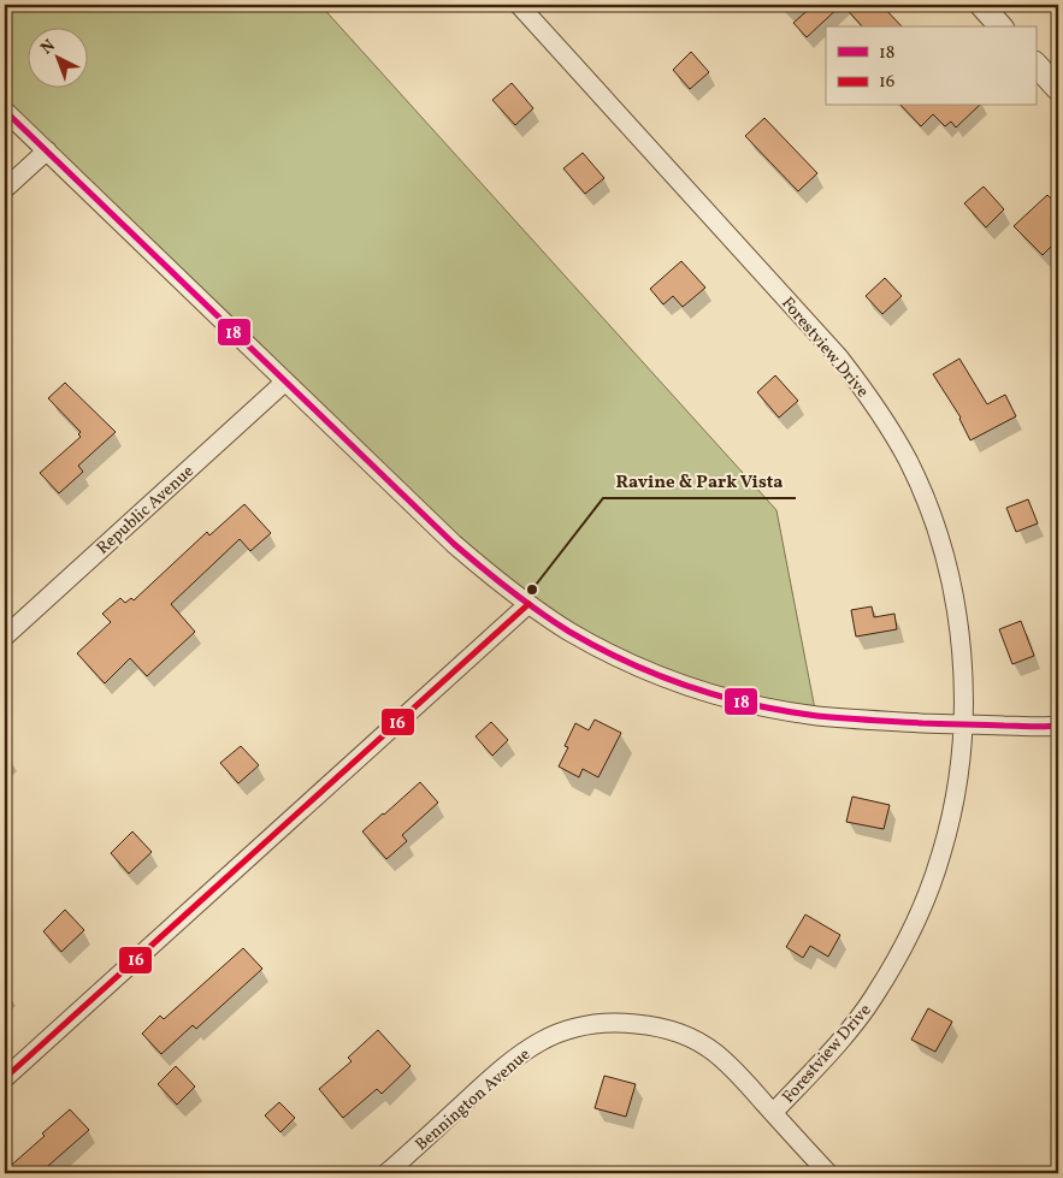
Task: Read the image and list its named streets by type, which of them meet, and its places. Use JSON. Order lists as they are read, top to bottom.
{
  "streets": {
    "street": ["Forestview Drive", "Republic Avenue", "Bennington Avenue"]
  },
  "crossings": [
    ["Forestview Drive", "Bennington Avenue"]
  ],
  "places": ["Ravine & Park Vista"],
  "lines": ["transit line 18", "transit line 16"],
  "legend": ["18", "16"],
  "north": "top left"
}
